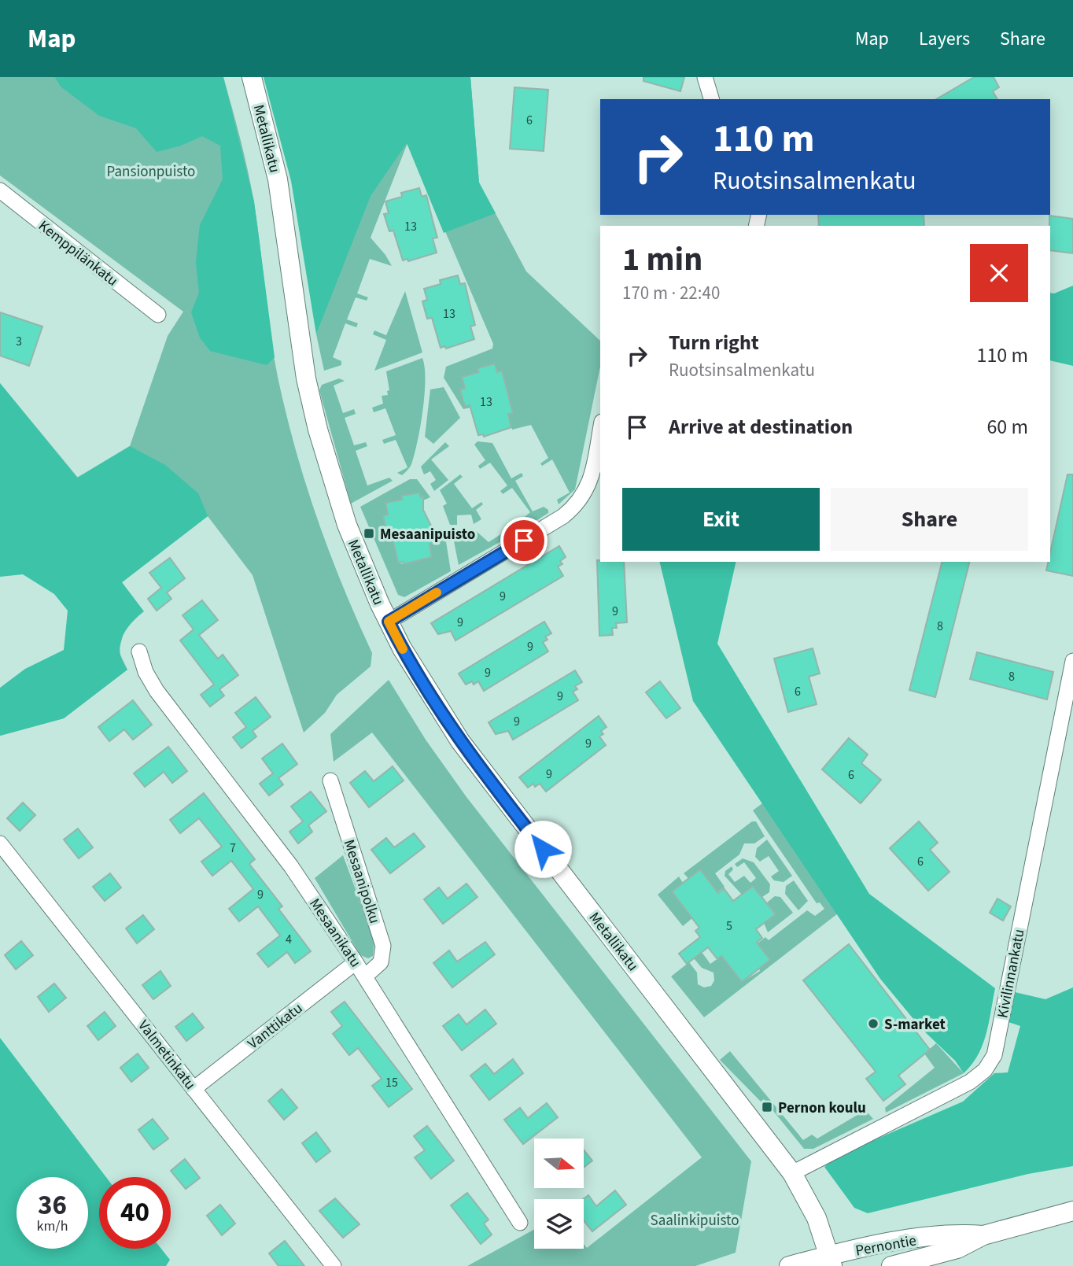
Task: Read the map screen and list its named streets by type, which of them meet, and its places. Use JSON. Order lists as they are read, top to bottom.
{
  "streets": {
    "street": [
      "Metallikatu",
      "Kemppilänkatu",
      "Mesaanipolku",
      "Mesaanikatu",
      "Kivilinnankatu",
      "Vanttikatu",
      "Valmetinkatu",
      "Pernontie"
    ]
  },
  "crossings": [
    ["Metallikatu", "Kivilinnankatu"],
    ["Metallikatu", "Pernontie"],
    ["Mesaanipolku", "Mesaanikatu"],
    ["Mesaanikatu", "Vanttikatu"],
    ["Vanttikatu", "Valmetinkatu"]
  ],
  "parks": ["Pansionpuisto", "Saalinkipuisto"],
  "places": {
    "transit": ["Mesaanipuisto", "Pernon koulu"],
    "other": ["S-market"]
  },
  "house_numbers": [
    "6",
    "13",
    "13",
    "3",
    "13",
    "9",
    "9",
    "9",
    "8",
    "9",
    "9",
    "8",
    "6",
    "9",
    "9",
    "9",
    "9",
    "6",
    "7",
    "6",
    "9",
    "5",
    "4",
    "15"
  ],
  "north": "right",
  "page": {
    "header": "Map",
    "nav": ["Map", "Layers", "Share"],
    "turn": ["110 m", "Ruotsinsalmenkatu"],
    "heading": ["1 min", "170 m · 22:40"],
    "list": [
      {
        "name": "Turn right",
        "note": "Ruotsinsalmenkatu",
        "value": "110 m"
      },
      {
        "name": "Arrive at destination",
        "value": "60 m"
      }
    ],
    "buttons": ["Exit", "Share"],
    "speed": "36 km/h",
    "limit": "40"
  }
}
